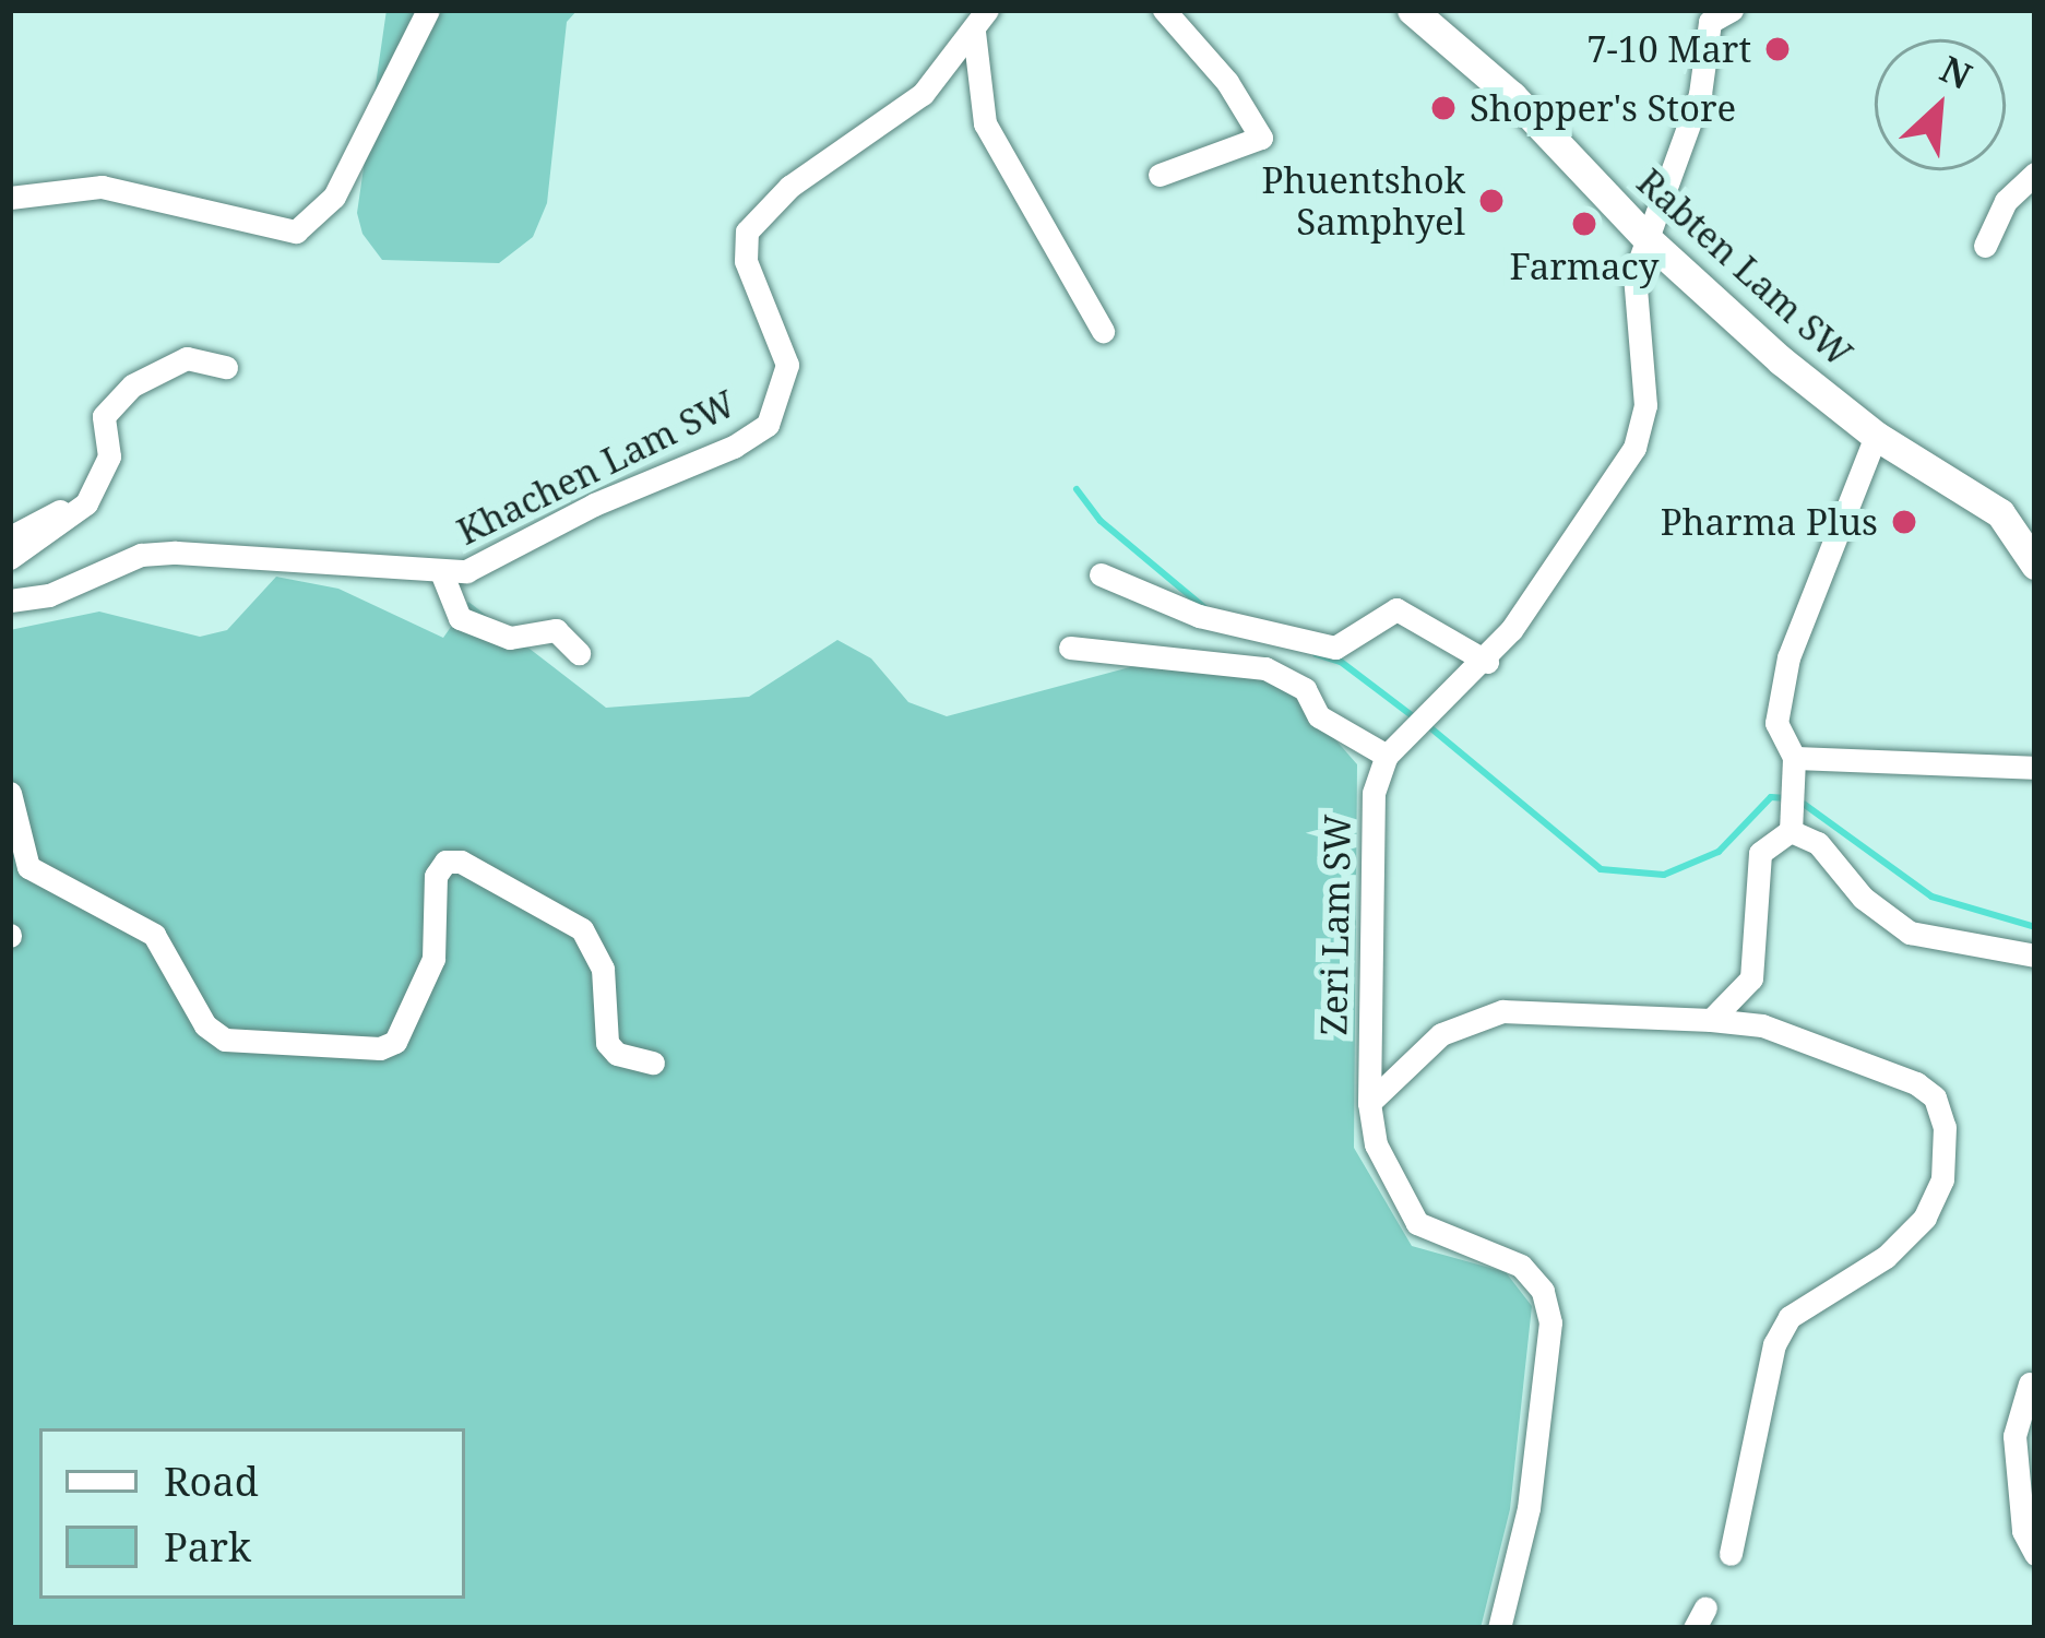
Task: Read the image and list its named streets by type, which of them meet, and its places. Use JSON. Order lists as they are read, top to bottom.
{
  "streets": {
    "main road": ["Rabten Lam SW"],
    "street": ["Khachen Lam SW", "Zeri Lam SW"]
  },
  "places": [
    "7-10 Mart",
    "Shopper's Store",
    "Phuentshok Samphyel",
    "Farmacy",
    "Pharma Plus"
  ],
  "legend": ["Road", "Park"],
  "north": "top right"
}
